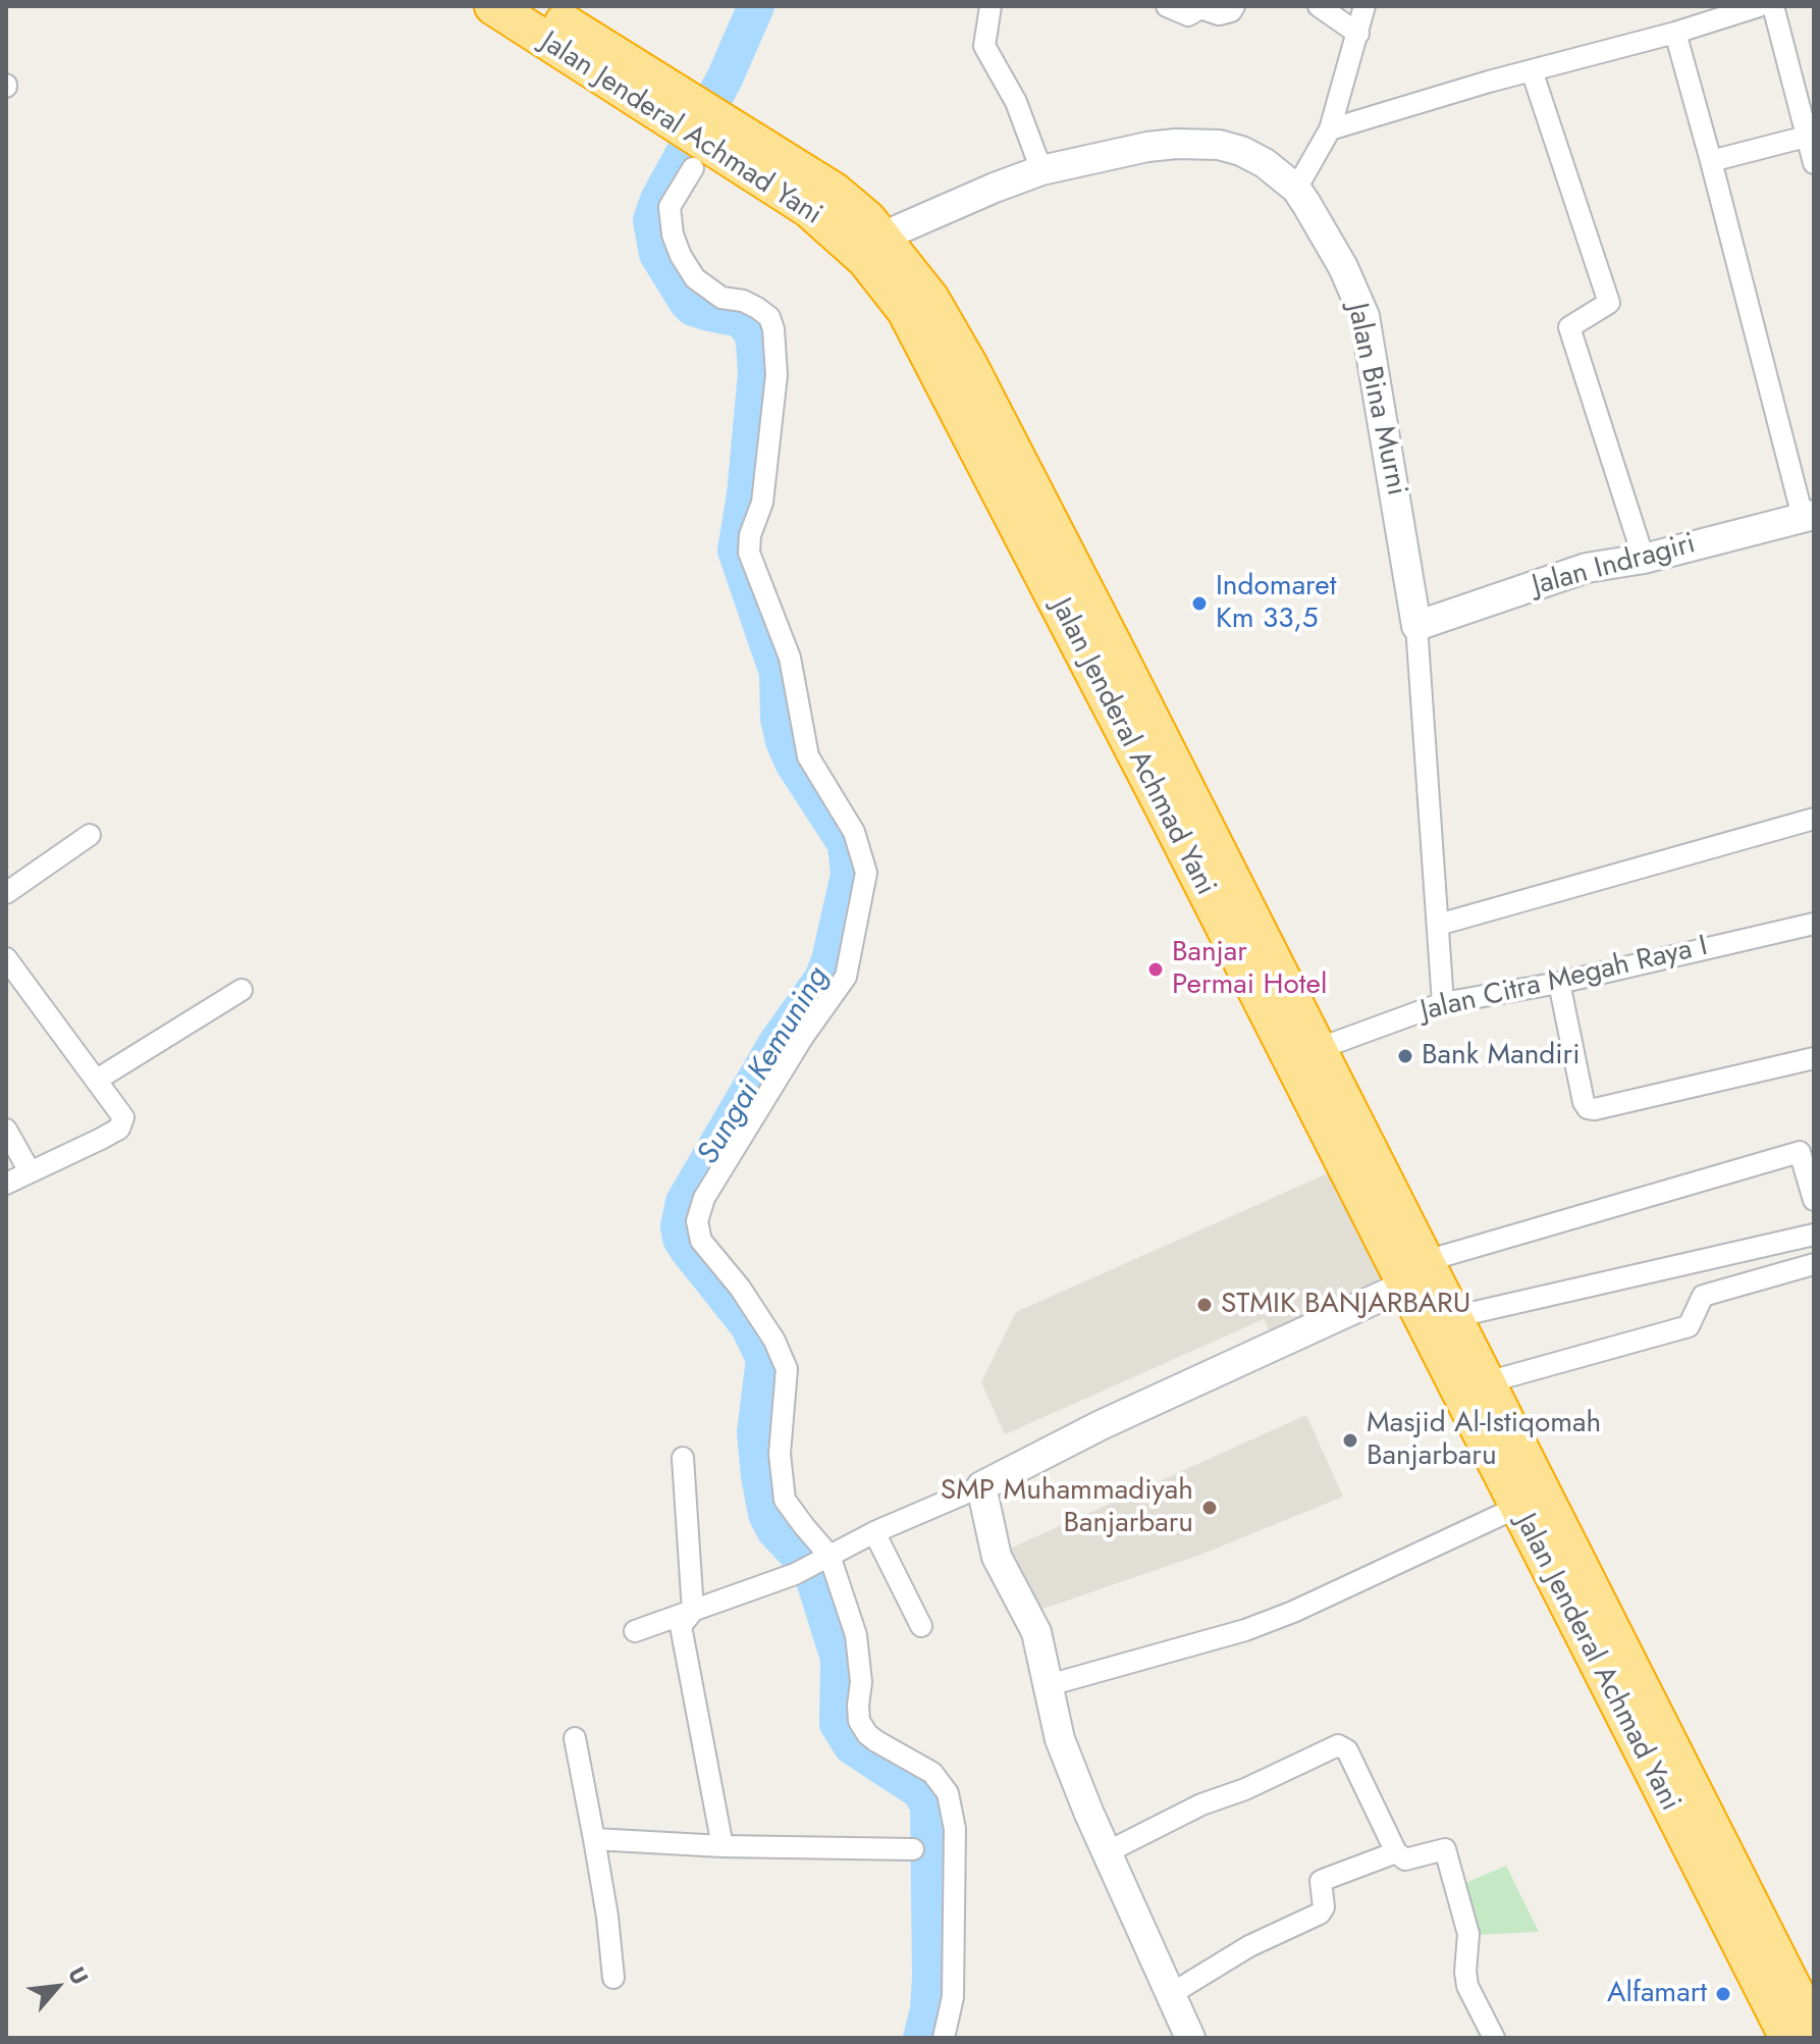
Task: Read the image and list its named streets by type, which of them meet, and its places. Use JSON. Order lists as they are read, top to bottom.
{
  "streets": {
    "highway": ["Jalan Jenderal Achmad Yani"],
    "street": ["Jalan Bina Murni", "Jalan Indragiri", "Jalan Citra Megah Raya I"]
  },
  "crossings": [
    ["Jalan Jenderal Achmad Yani", "Jalan Bina Murni"],
    ["Jalan Jenderal Achmad Yani", "Jalan Citra Megah Raya I"],
    ["Jalan Bina Murni", "Jalan Indragiri"]
  ],
  "water": ["Sungai Kemuning"],
  "places": [
    "Indomaret Km 33,5",
    "Banjar Permai Hotel",
    "Bank Mandiri",
    "STMIK BANJARBARU",
    "Masjid Al-Istiqomah Banjarbaru",
    "SMP Muhammadiyah Banjarbaru",
    "Alfamart"
  ],
  "north": "top right"
}
